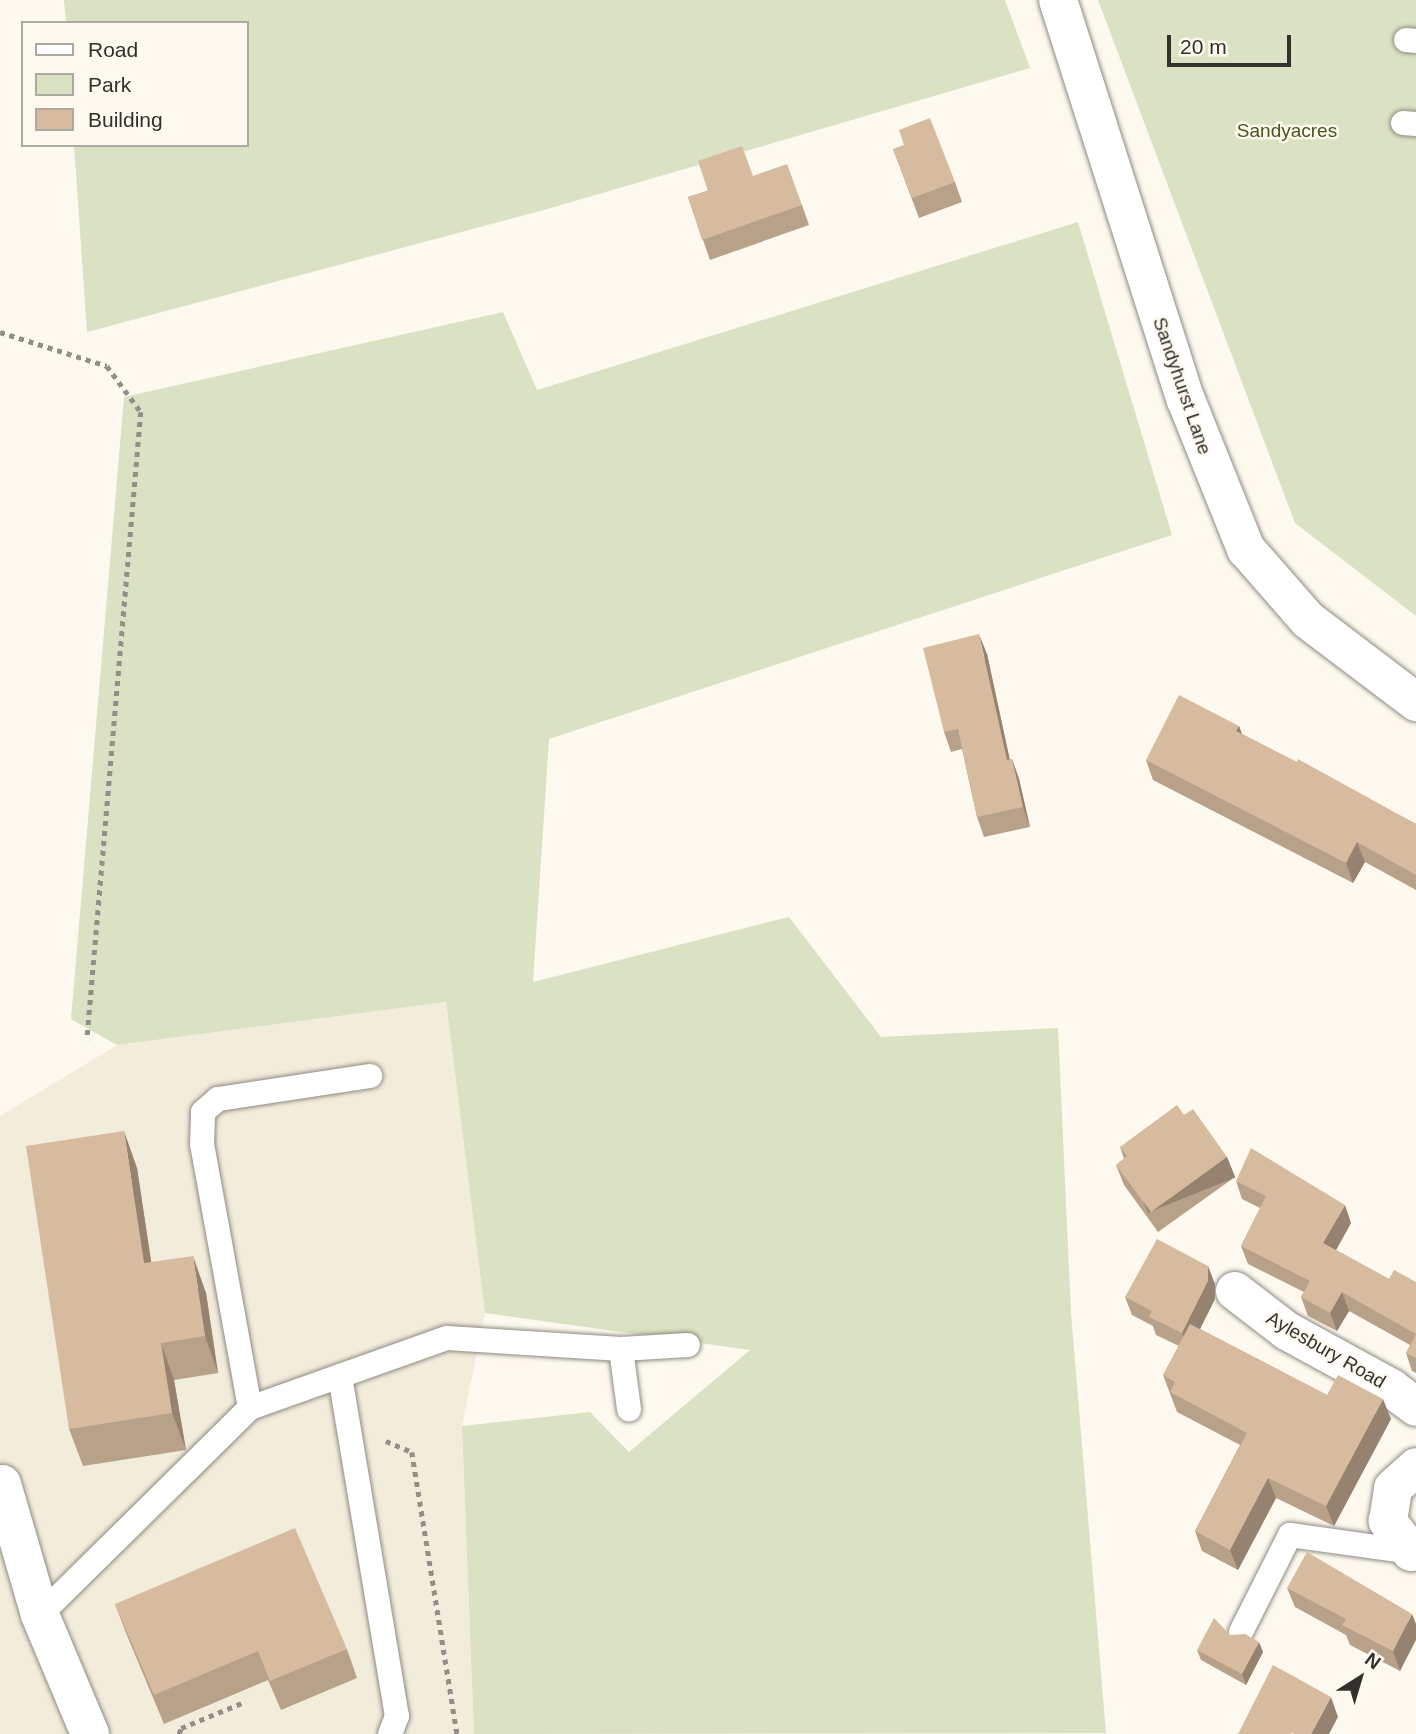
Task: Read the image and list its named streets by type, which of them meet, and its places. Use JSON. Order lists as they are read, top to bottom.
{
  "streets": {
    "street": ["Sandyhurst Lane", "Aylesbury Road"]
  },
  "parks": ["Sandyacres"],
  "legend": ["Road", "Park", "Building"],
  "scale_bar": "20 m",
  "north": "top right"
}
